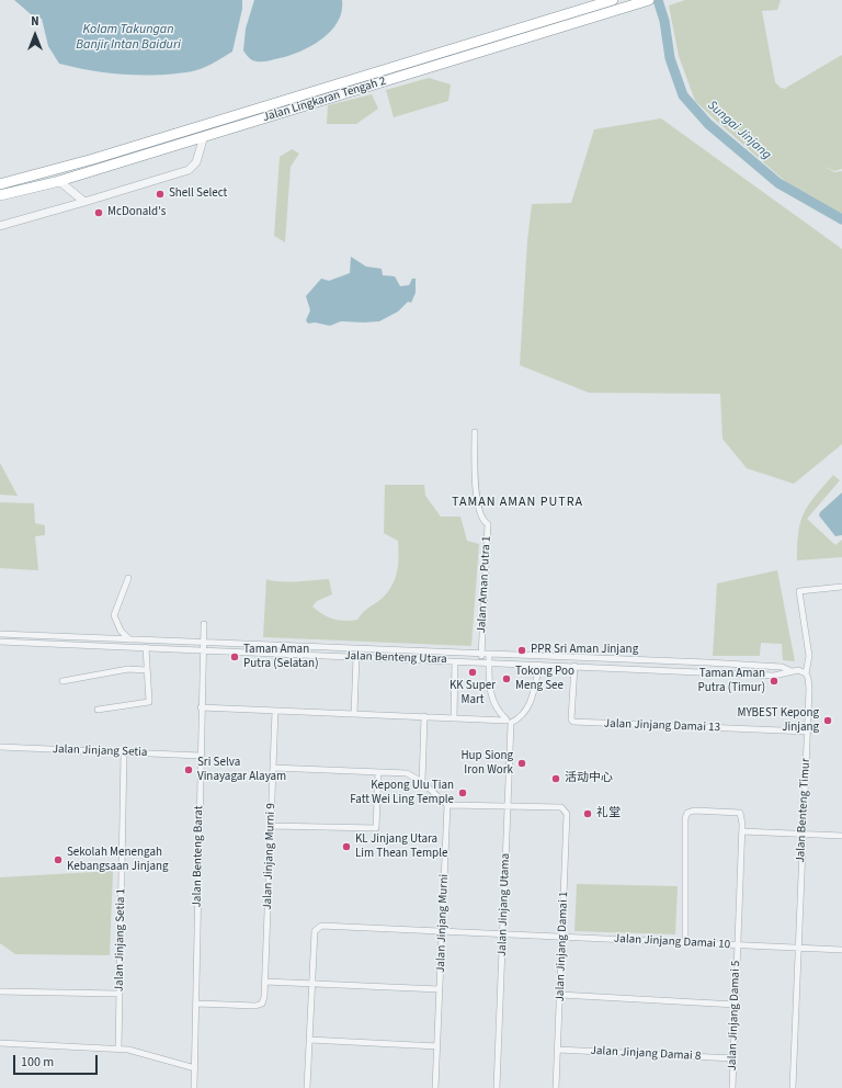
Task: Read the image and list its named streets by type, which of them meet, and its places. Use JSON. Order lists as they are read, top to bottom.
{
  "streets": {
    "highway": ["Jalan Lingkaran Tengah 2"],
    "street": [
      "Jalan Aman Putra 1",
      "Jalan Benteng Utara",
      "Jalan Jinjang Damai 13",
      "Jalan Jinjang Setia",
      "Jalan Benteng Timur",
      "Jalan Benteng Barat",
      "Jalan Jinjang Murni 9",
      "Jalan Jinjang Utama",
      "Jalan Jinjang Murni",
      "Jalan Jinjang Setia 1",
      "Jalan Jinjang Damai 10",
      "Jalan Jinjang Damai 1",
      "Jalan Jinjang Damai 5",
      "Jalan Jinjang Damai 8"
    ]
  },
  "crossings": [
    ["Jalan Aman Putra 1", "Jalan Benteng Utara"],
    ["Jalan Benteng Utara", "Jalan Jinjang Damai 13"],
    ["Jalan Benteng Utara", "Jalan Benteng Timur"],
    ["Jalan Benteng Utara", "Jalan Benteng Barat"],
    ["Jalan Jinjang Damai 13", "Jalan Benteng Timur"],
    ["Jalan Jinjang Setia", "Jalan Benteng Barat"],
    ["Jalan Jinjang Setia", "Jalan Jinjang Setia 1"],
    ["Jalan Benteng Timur", "Jalan Jinjang Damai 10"],
    ["Jalan Benteng Barat", "Jalan Jinjang Murni 9"],
    ["Jalan Jinjang Utama", "Jalan Jinjang Damai 10"],
    ["Jalan Jinjang Utama", "Jalan Jinjang Damai 1"],
    ["Jalan Jinjang Murni", "Jalan Jinjang Damai 10"],
    ["Jalan Jinjang Damai 10", "Jalan Jinjang Damai 1"],
    ["Jalan Jinjang Damai 10", "Jalan Jinjang Damai 5"],
    ["Jalan Jinjang Damai 1", "Jalan Jinjang Damai 8"],
    ["Jalan Jinjang Damai 5", "Jalan Jinjang Damai 8"]
  ],
  "districts": ["TAMAN AMAN PUTRA"],
  "water": ["Kolam Takungan Banjir Intan Baiduri", "Sungai Jinjang"],
  "places": [
    "Shell Select",
    "McDonald's",
    "PPR Sri Aman Jinjang",
    "Taman Aman Putra (Selatan)",
    "KK Super Mart",
    "Tokong Poo Meng See",
    "Taman Aman Putra (Timur)",
    "MYBEST Kepong Jinjang",
    "Hup Siong Iron Work",
    "Sri Selva Vinayagar Alayam",
    "活动中心",
    "Kepong Ulu Tian Fatt Wei Ling Temple",
    "礼堂",
    "KL Jinjang Utara Lim Thean Temple",
    "Sekolah Menengah Kebangsaan Jinjang"
  ],
  "scale_bar": "100 m",
  "north": "top"
}
